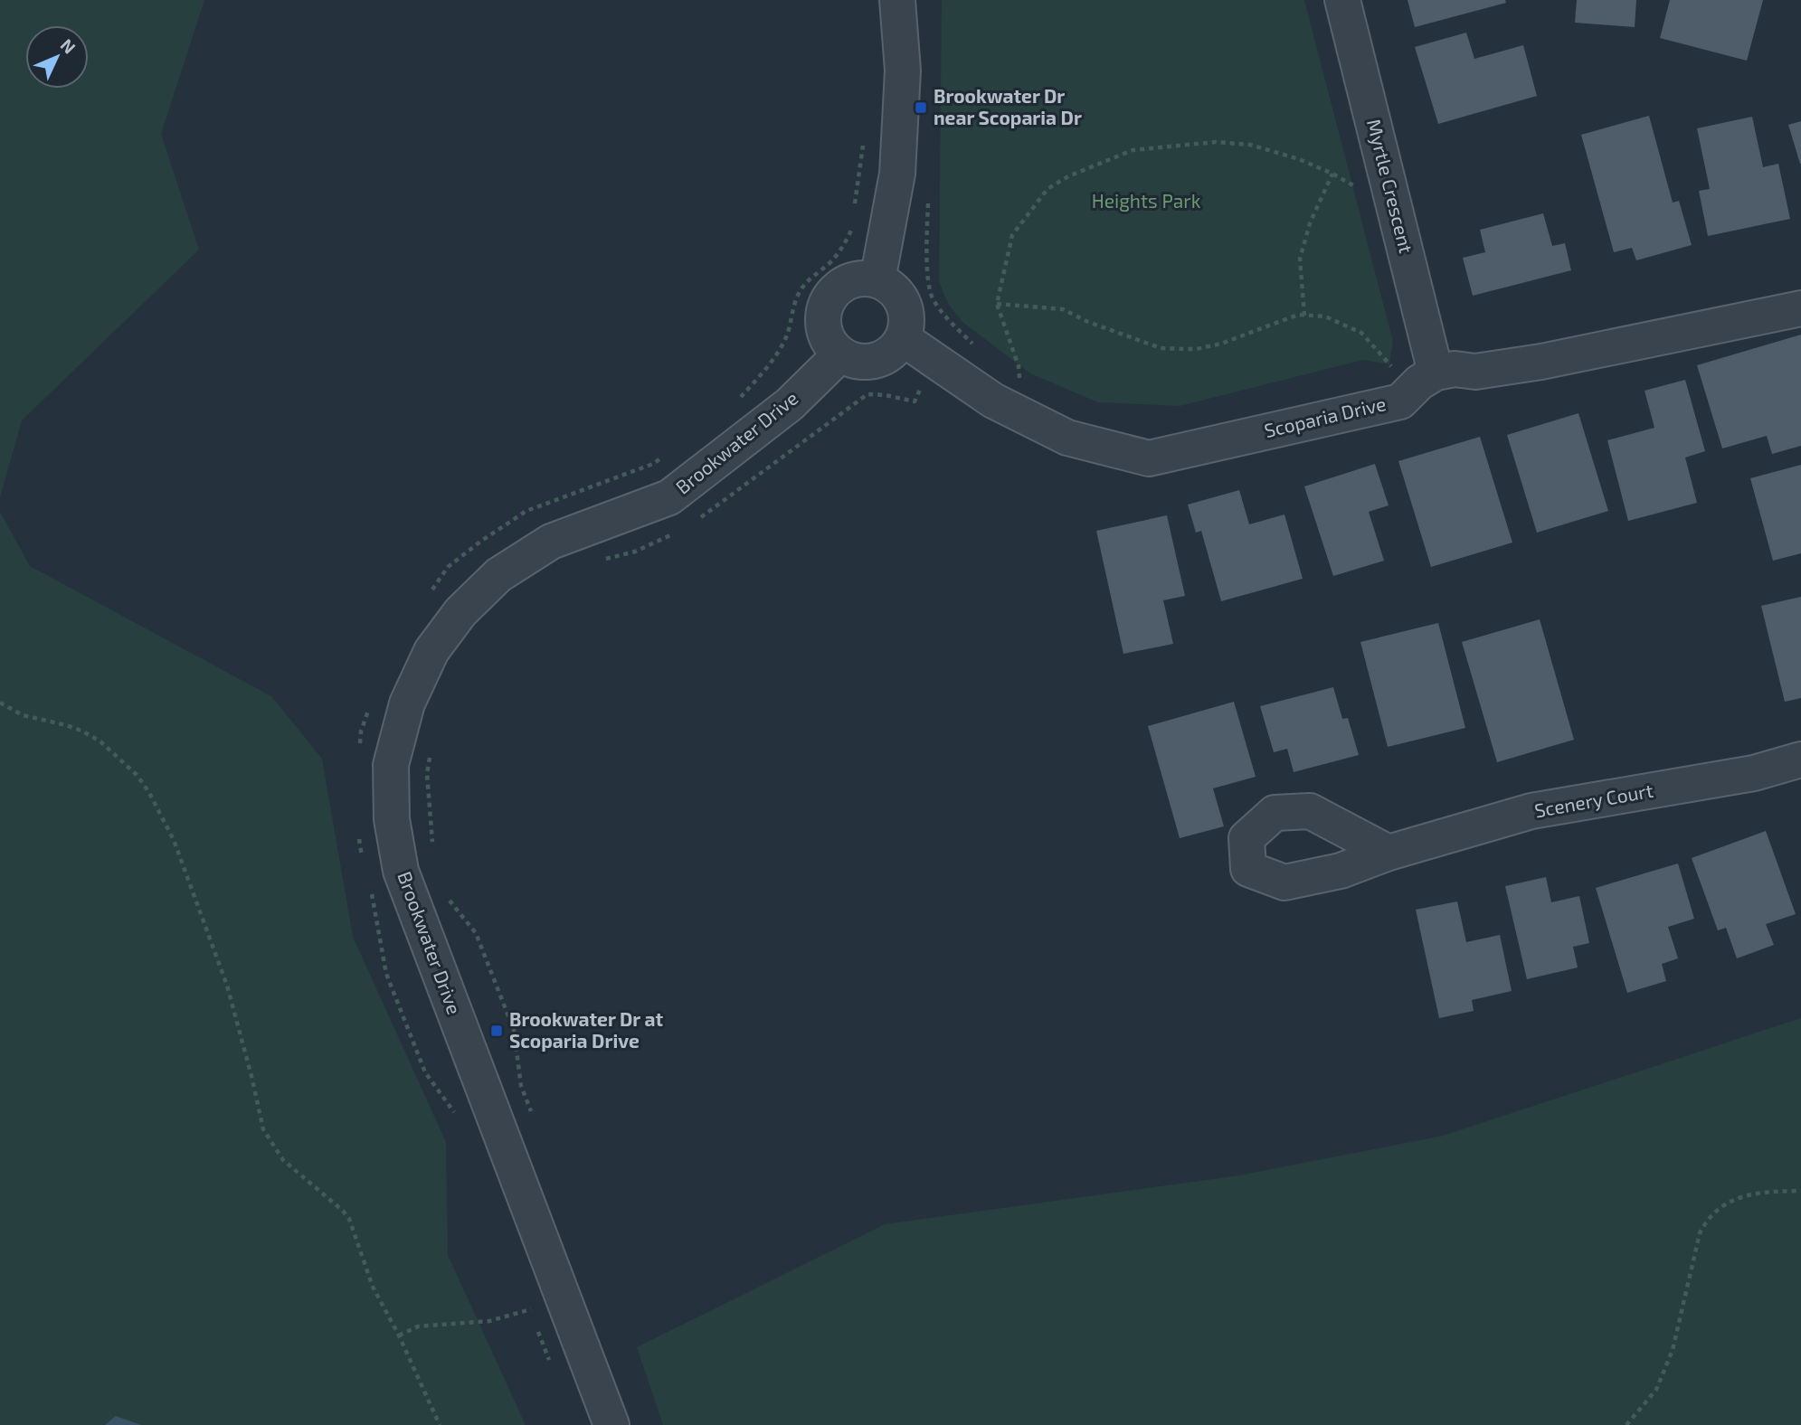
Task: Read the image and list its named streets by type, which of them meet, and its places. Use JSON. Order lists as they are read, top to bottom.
{
  "streets": {
    "street": [
      "Myrtle Crescent",
      "Scoparia Drive",
      "Brookwater Drive",
      "Scenery Court"
    ]
  },
  "crossings": [
    ["Myrtle Crescent", "Scoparia Drive"],
    ["Scoparia Drive", "Brookwater Drive"]
  ],
  "parks": ["Heights Park"],
  "places": {
    "transit": ["Brookwater Dr near Scoparia Dr", "Brookwater Dr at Scoparia Drive"]
  },
  "north": "top right"
}
